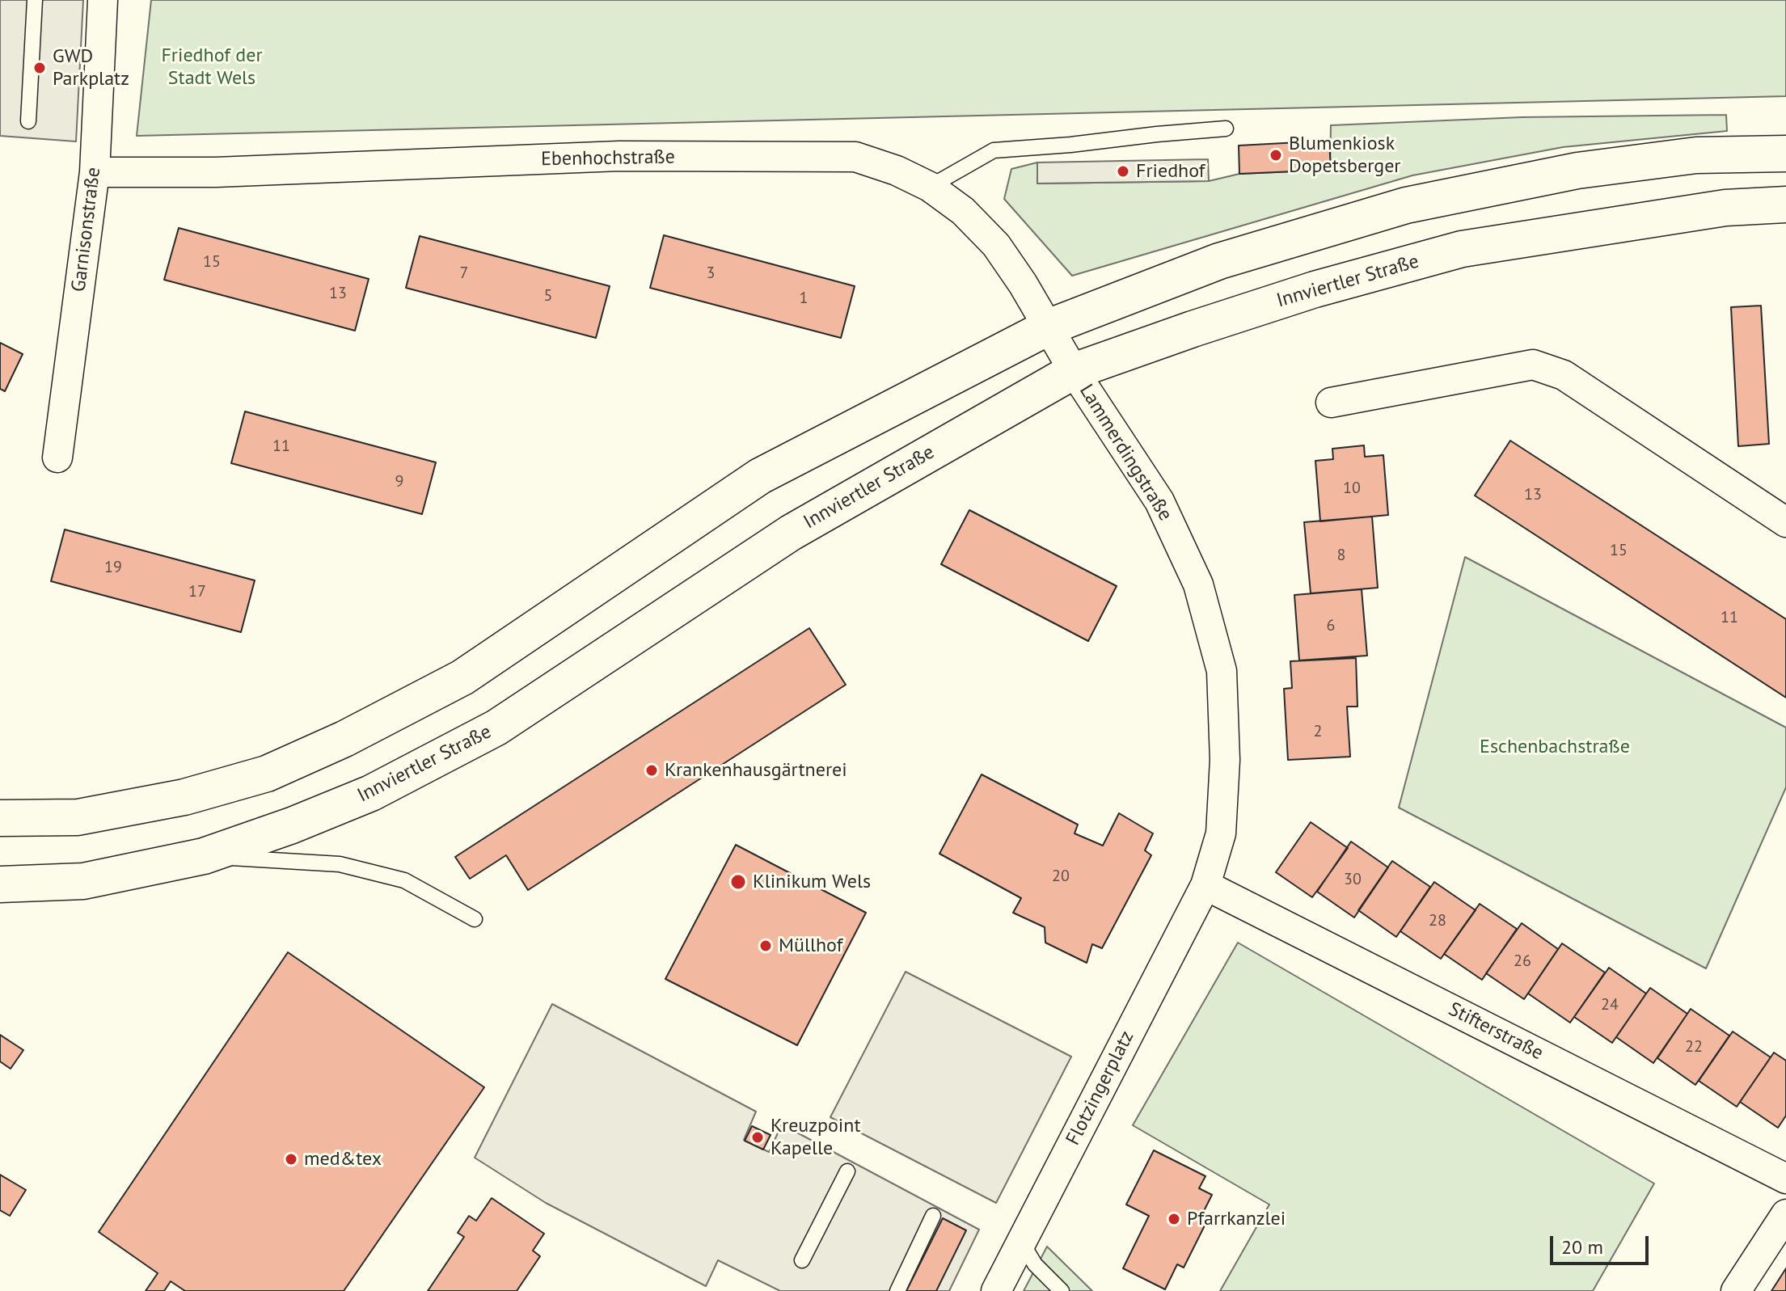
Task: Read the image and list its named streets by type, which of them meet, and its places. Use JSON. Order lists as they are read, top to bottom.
{
  "streets": {
    "main road": ["Innviertler Straße"],
    "street": [
      "Ebenhochstraße",
      "Garnisonstraße",
      "Lammerdingstraße",
      "Stifterstraße",
      "Flotzingerplatz"
    ]
  },
  "crossings": [
    ["Ebenhochstraße", "Garnisonstraße"],
    ["Ebenhochstraße", "Lammerdingstraße"],
    ["Innviertler Straße", "Lammerdingstraße"],
    ["Lammerdingstraße", "Stifterstraße"],
    ["Lammerdingstraße", "Flotzingerplatz"],
    ["Stifterstraße", "Flotzingerplatz"]
  ],
  "parks": ["Friedhof der Stadt Wels", "Eschenbachstraße"],
  "places": [
    "GWD Parkplatz",
    "Blumenkiosk Dopetsberger",
    "Friedhof",
    "Krankenhausgärtnerei",
    "Klinikum Wels",
    "Müllhof",
    "Kreuzpoint Kapelle",
    "med&tex",
    "Pfarrkanzlei"
  ],
  "house_numbers": [
    "15",
    "7",
    "3",
    "13",
    "5",
    "1",
    "11",
    "9",
    "10",
    "13",
    "15",
    "8",
    "19",
    "17",
    "11",
    "6",
    "2",
    "20",
    "30",
    "28",
    "26",
    "24",
    "22"
  ],
  "scale_bar": "20 m"
}
